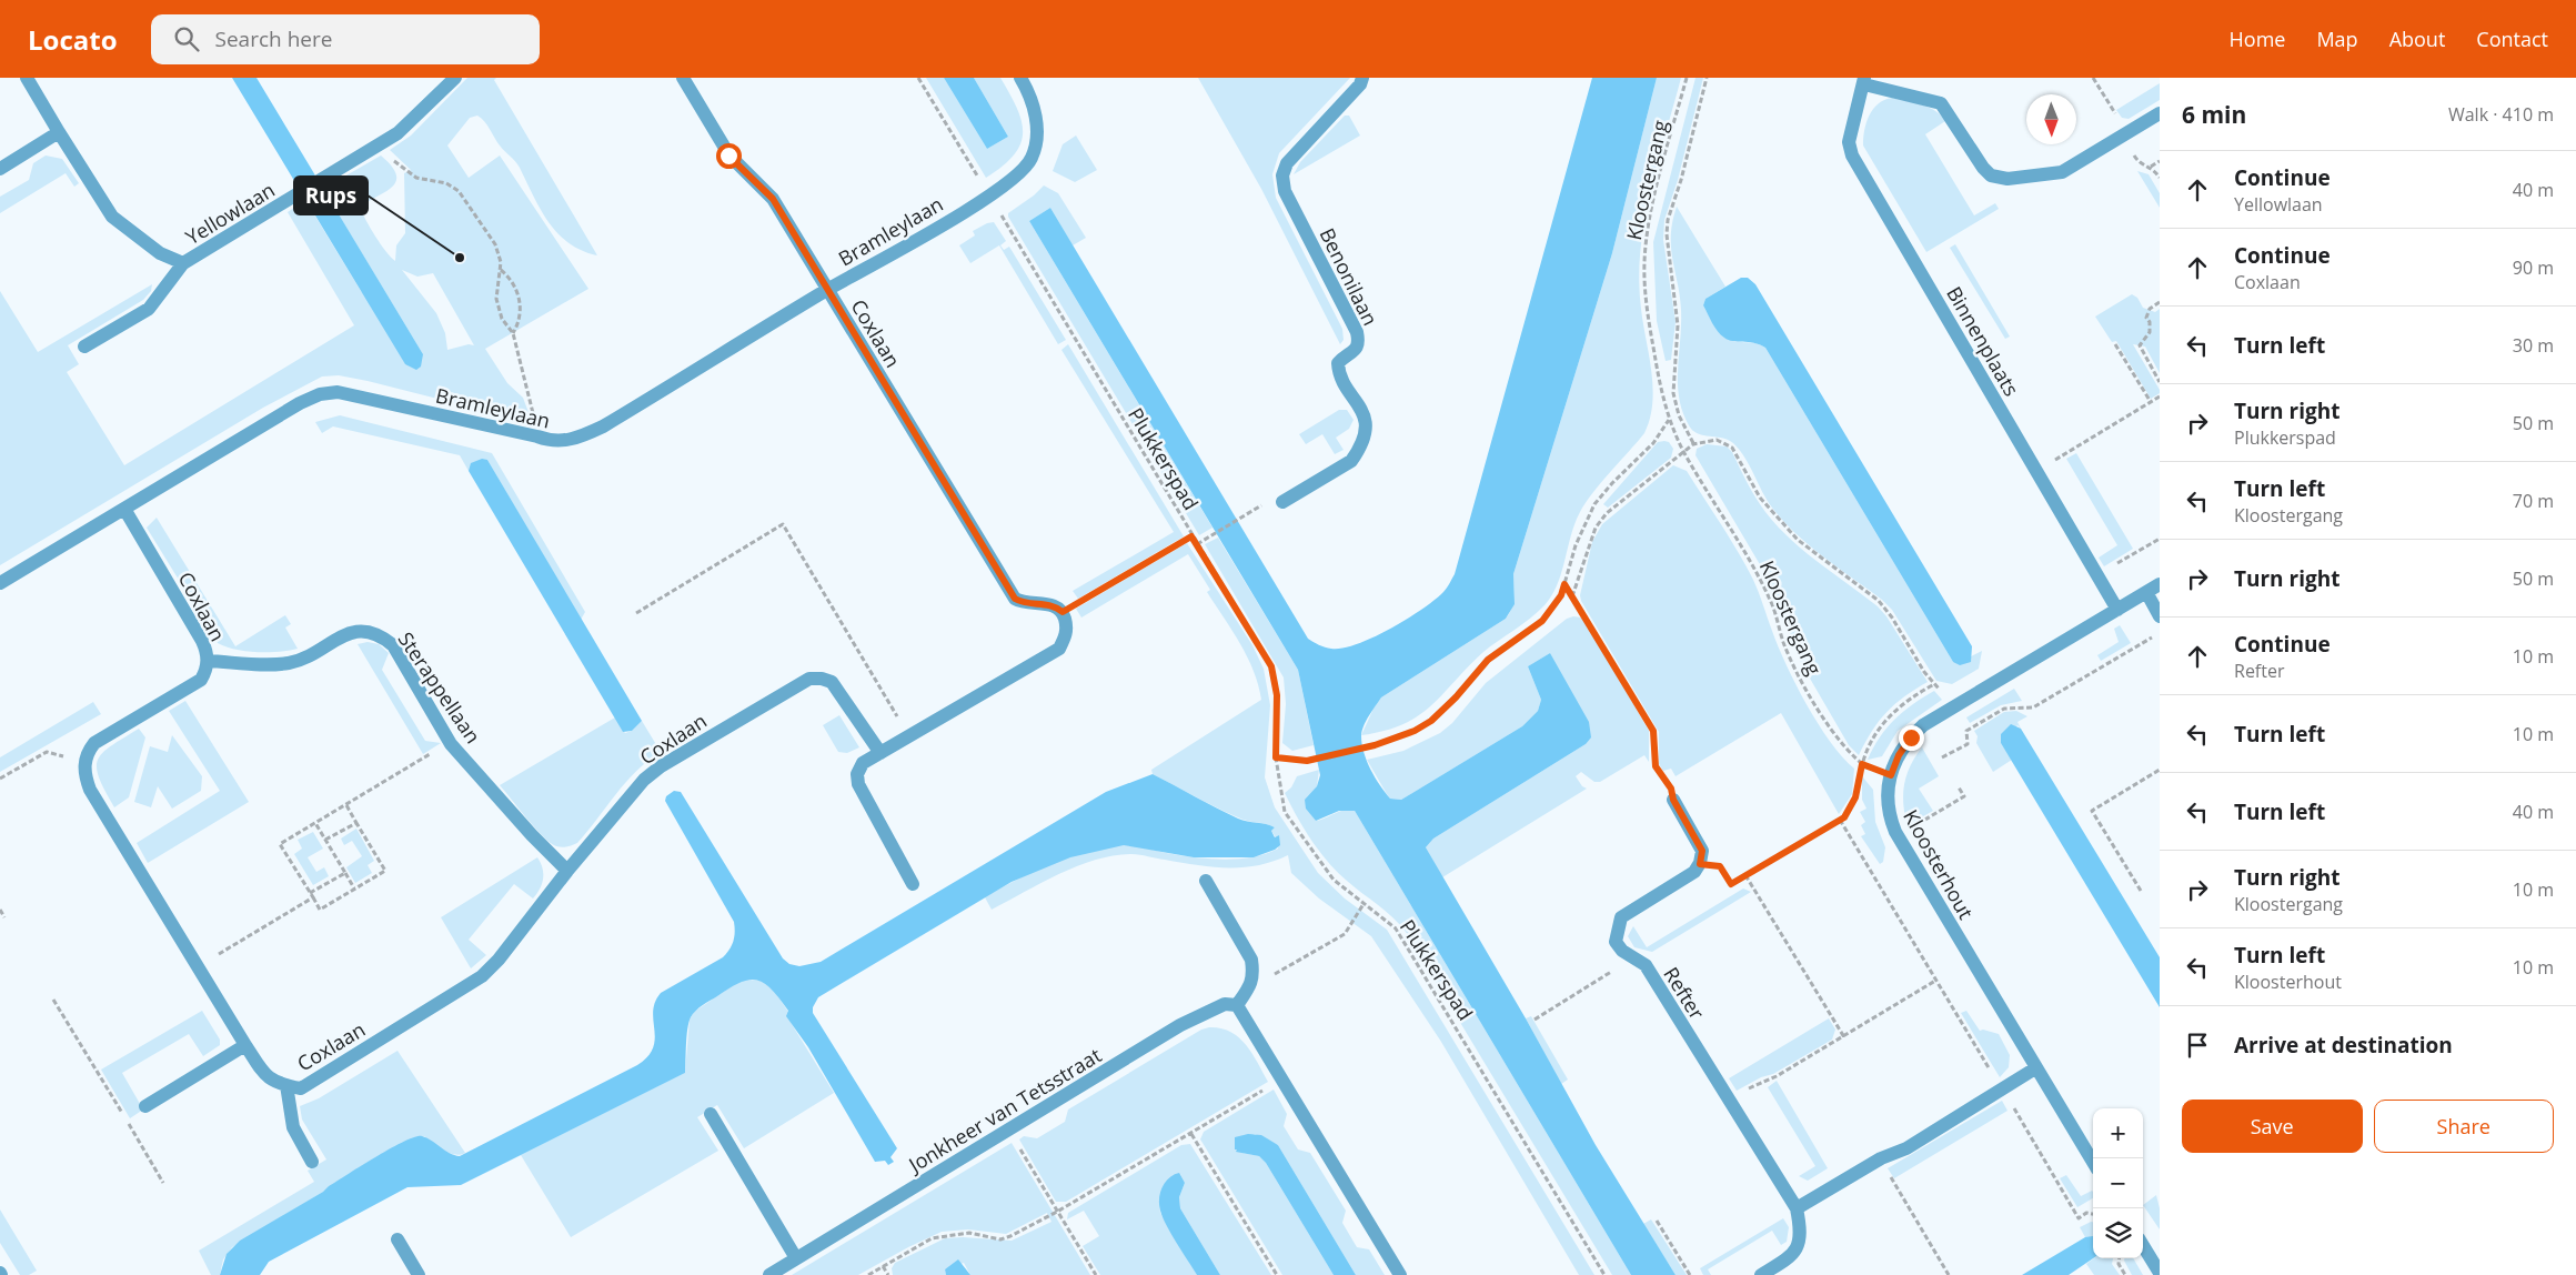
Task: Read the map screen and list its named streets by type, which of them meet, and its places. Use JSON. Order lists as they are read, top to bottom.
{
  "streets": {
    "street": [
      "Yellowlaan",
      "Bramleylaan",
      "Benonilaan",
      "Coxlaan",
      "Binnenplaats",
      "Sterappellaan",
      "Kloosterhout",
      "Refter",
      "Jonkheer van Tetsstraat"
    ],
    "path": ["Kloostergang", "Plukkerspad"]
  },
  "crossings": [
    ["Kloostergang", "Kloosterhout"],
    ["Bramleylaan", "Coxlaan"],
    ["Bramleylaan", "Plukkerspad"],
    ["Coxlaan", "Sterappellaan"],
    ["Binnenplaats", "Kloosterhout"]
  ],
  "places": ["Rups"],
  "north": "bottom",
  "page": {
    "header": "Locato",
    "search": "Search here",
    "nav": [
      "Home",
      "Map",
      "About",
      "Contact"
    ],
    "heading": ["6 min", "Walk · 410 m"],
    "list": [
      ["Continue", "Yellowlaan", "40 m"],
      ["Continue", "Coxlaan", "90 m"],
      ["Turn left", "30 m"],
      ["Turn right", "Plukkerspad", "50 m"],
      ["Turn left", "Kloostergang", "70 m"],
      ["Turn right", "50 m"],
      ["Continue", "Refter", "10 m"],
      ["Turn left", "10 m"],
      ["Turn left", "40 m"],
      ["Turn right", "Kloostergang", "10 m"],
      ["Turn left", "Kloosterhout", "10 m"],
      "Arrive at destination"
    ],
    "buttons": ["Save", "Share"],
    "map_buttons": ["+", "−"]
  }
}
